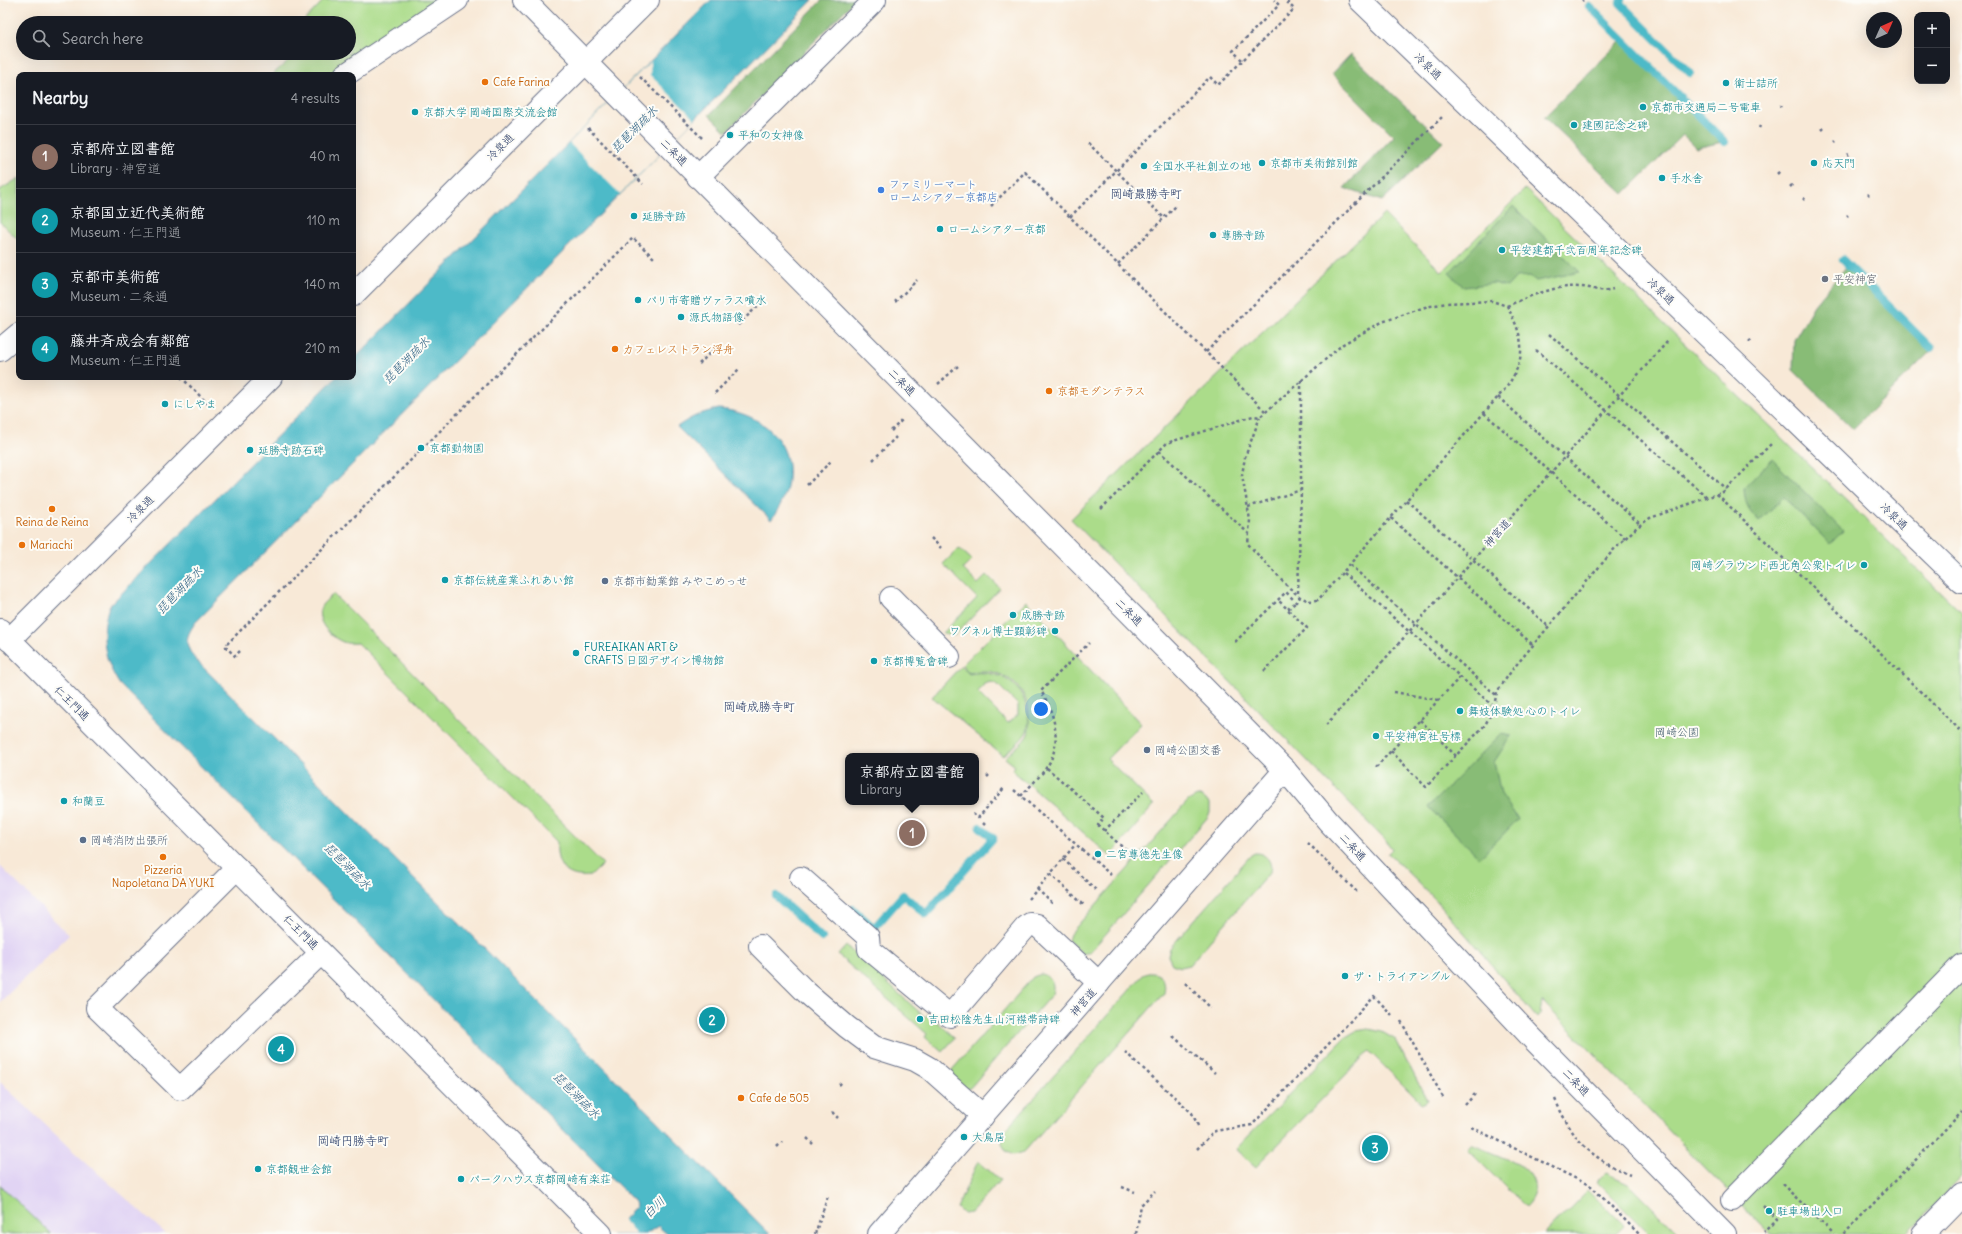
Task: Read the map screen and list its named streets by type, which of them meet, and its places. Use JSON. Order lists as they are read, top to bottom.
{
  "streets": {
    "street": [
      "冷泉通",
      "二条通",
      "神宮道",
      "仁王門通"
    ]
  },
  "crossings": [
    ["冷泉通", "二条通"],
    ["冷泉通", "仁王門通"],
    ["二条通", "神宮道"]
  ],
  "districts": ["岡崎最勝寺町", "岡崎成勝寺町", "岡崎円勝寺町"],
  "water": ["琵琶湖疏水", "白川"],
  "parks": ["岡崎公園"],
  "places": [
    "Cafe Farina",
    "衛士詰所",
    "京都市交通局二号電車",
    "京都大学 岡崎国際交流会館",
    "建國記念之碑",
    "平和の女神像",
    "京都市美術館別館",
    "応天門",
    "全国水平社創立の地",
    "手水舎",
    "ファミリーマート ロームシアター京都店",
    "延勝寺跡",
    "ロームシアター京都",
    "尊勝寺跡",
    "平安建都千弐百周年記念碑",
    "平安神宮",
    "パリ市寄贈ヴァラス噴水",
    "源氏物語像",
    "カフェレストラン浮舟",
    "京都モダンテラス",
    "にしやま",
    "京都動物園",
    "延勝寺跡石碑",
    "Reina de Reina",
    "Mariachi",
    "岡崎グラウンド西北角公衆トイレ",
    "京都伝統産業ふれあい館",
    "京都市勧業館 みやこめっせ",
    "成勝寺跡",
    "ワグネル博士顕彰碑",
    "FUREAIKAN ART & CRAFTS 日図デザイン博物館",
    "京都博覧會碑",
    "舞妓体験処 心のトイレ",
    "平安神宮社号標",
    "岡崎公園交番",
    "和蘭豆",
    "岡崎消防出張所",
    "二宮尊徳先生像",
    "Pizzeria Napoletana DA YUKI",
    "ザ・トライアングル",
    "吉田松陰先生山河襟帯詩碑",
    "Cafe de 505",
    "大鳥居",
    "京都観世会館",
    "パークハウス京都岡崎有楽荘",
    "駐車場出入口"
  ],
  "north": "top right",
  "page": {
    "map_buttons": ["+", "−"],
    "search": "Search here",
    "heading": ["Nearby", "4 results"],
    "list": [
      {
        "mark": "1",
        "name": "京都府立図書館",
        "note": "Library · 神宮道",
        "value": "40 m"
      },
      {
        "mark": "2",
        "name": "京都国立近代美術館",
        "note": "Museum · 仁王門通",
        "value": "110 m"
      },
      {
        "mark": "3",
        "name": "京都市美術館",
        "note": "Museum · 二条通",
        "value": "140 m"
      },
      {
        "mark": "4",
        "name": "藤井斉成会有鄰館",
        "note": "Museum · 仁王門通",
        "value": "210 m"
      }
    ],
    "popup": ["京都府立図書館", "Library"],
    "pins": [
      "1",
      "2",
      "4",
      "3"
    ]
  }
}
